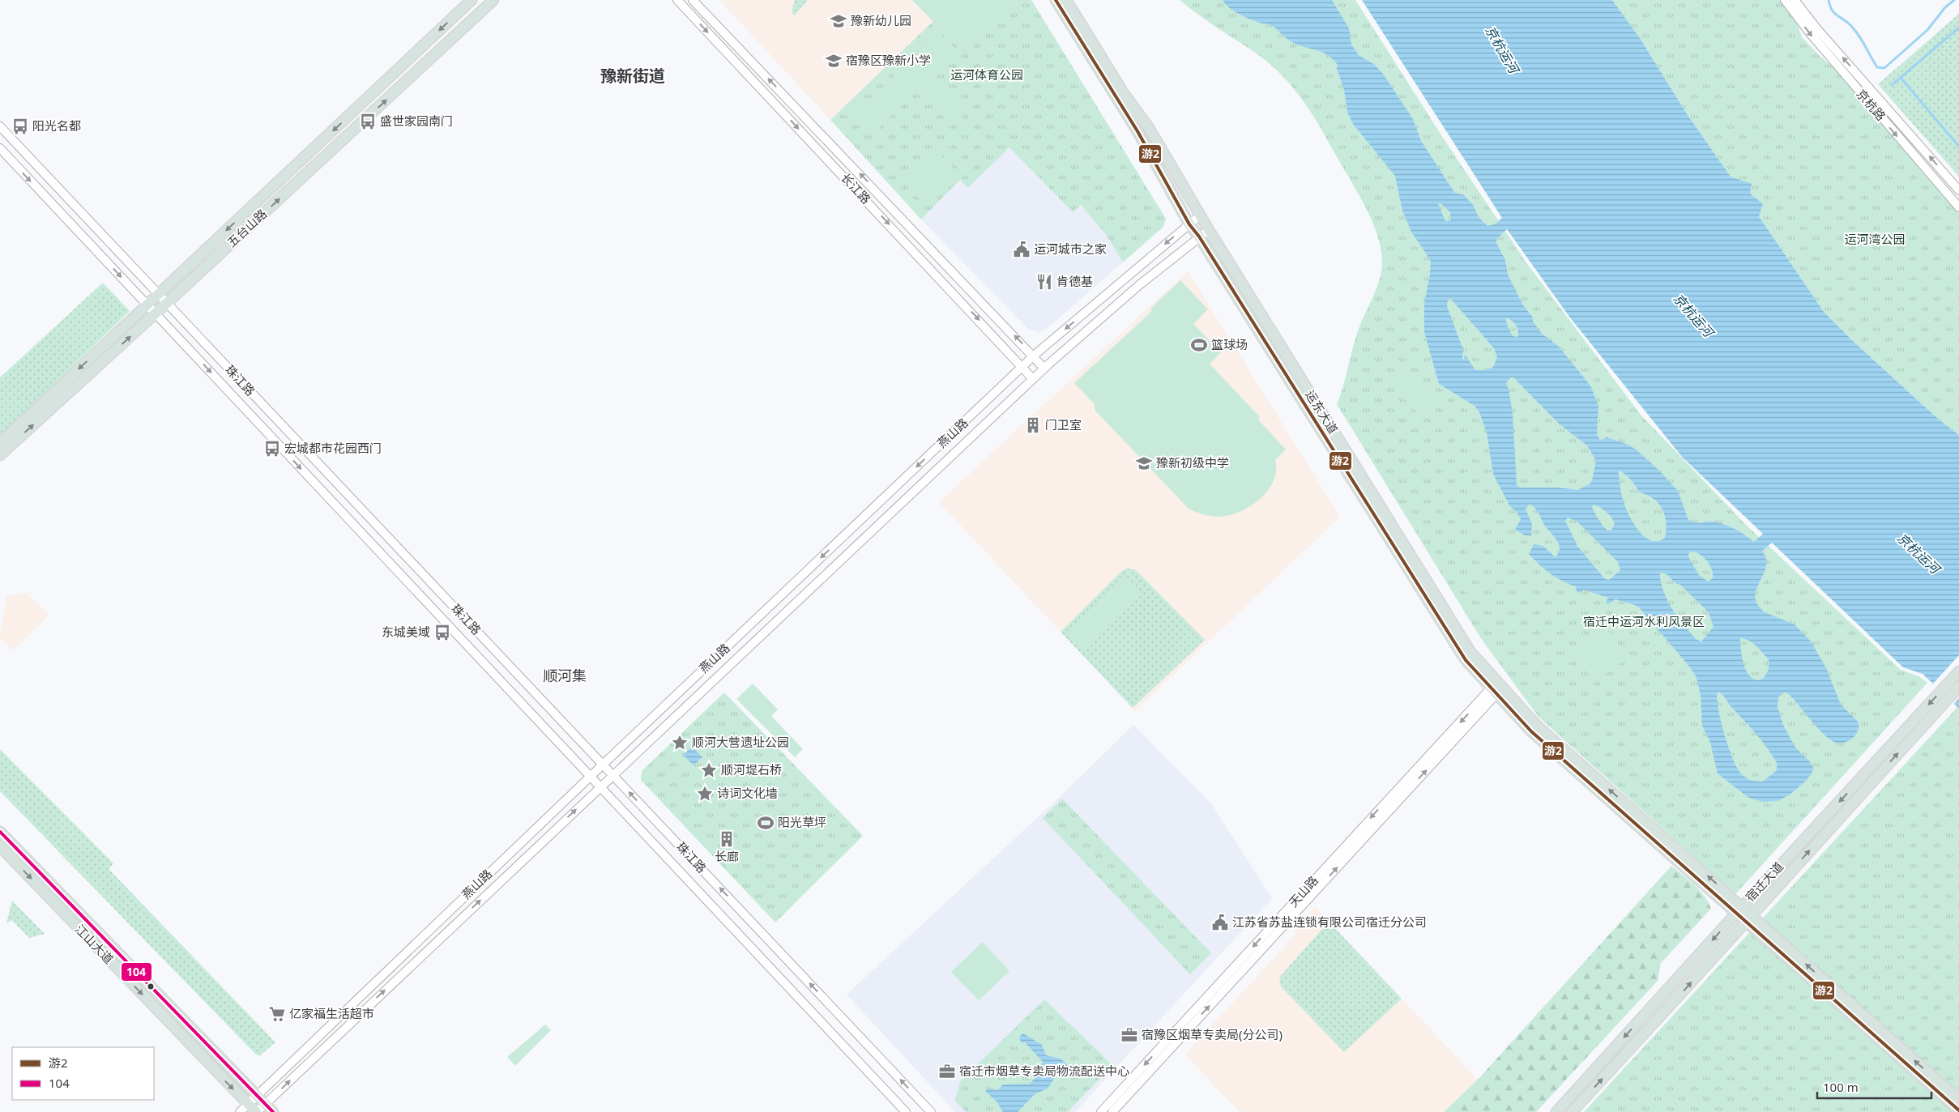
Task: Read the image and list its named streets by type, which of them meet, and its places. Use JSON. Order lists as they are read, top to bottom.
{
  "streets": {
    "main road": [
      "五台山路",
      "运东大道",
      "宿迁大道",
      "江山大道"
    ],
    "street": [
      "京杭路",
      "长江路",
      "珠江路",
      "燕山路",
      "天山路"
    ]
  },
  "crossings": [
    ["长江路", "燕山路"],
    ["五台山路", "珠江路"],
    ["珠江路", "燕山路"],
    ["运东大道", "燕山路"],
    ["运东大道", "宿迁大道"],
    ["运东大道", "天山路"],
    ["燕山路", "江山大道"]
  ],
  "districts": ["豫新街道", "顺河集"],
  "water": ["京杭运河"],
  "parks": ["运河体育公园", "运河湾公园", "宿迁中运河水利风景区"],
  "places": {
    "school or university": ["豫新幼儿园", "宿豫区豫新小学", "豫新初级中学"],
    "bus stop": [
      "盛世家园南门",
      "阳光名都",
      "宏城都市花园西门",
      "东城美域"
    ],
    "public building": ["运河城市之家", "江苏省苏盐连锁有限公司宿迁分公司"],
    "restaurant": ["肯德基"],
    "sports": ["篮球场", "阳光草坪"],
    "building": ["门卫室", "长廊"],
    "place": ["顺河大营遗址公园", "顺河堤石桥", "诗词文化墙"],
    "supermarket": ["亿家福生活超市"],
    "office": ["宿豫区烟草专卖局(分公司)", "宿迁市烟草专卖局物流配送中心"]
  },
  "lines": ["transit line 游2", "transit line 104"],
  "legend": ["游2", "104"],
  "scale_bar": "100 m"
}
